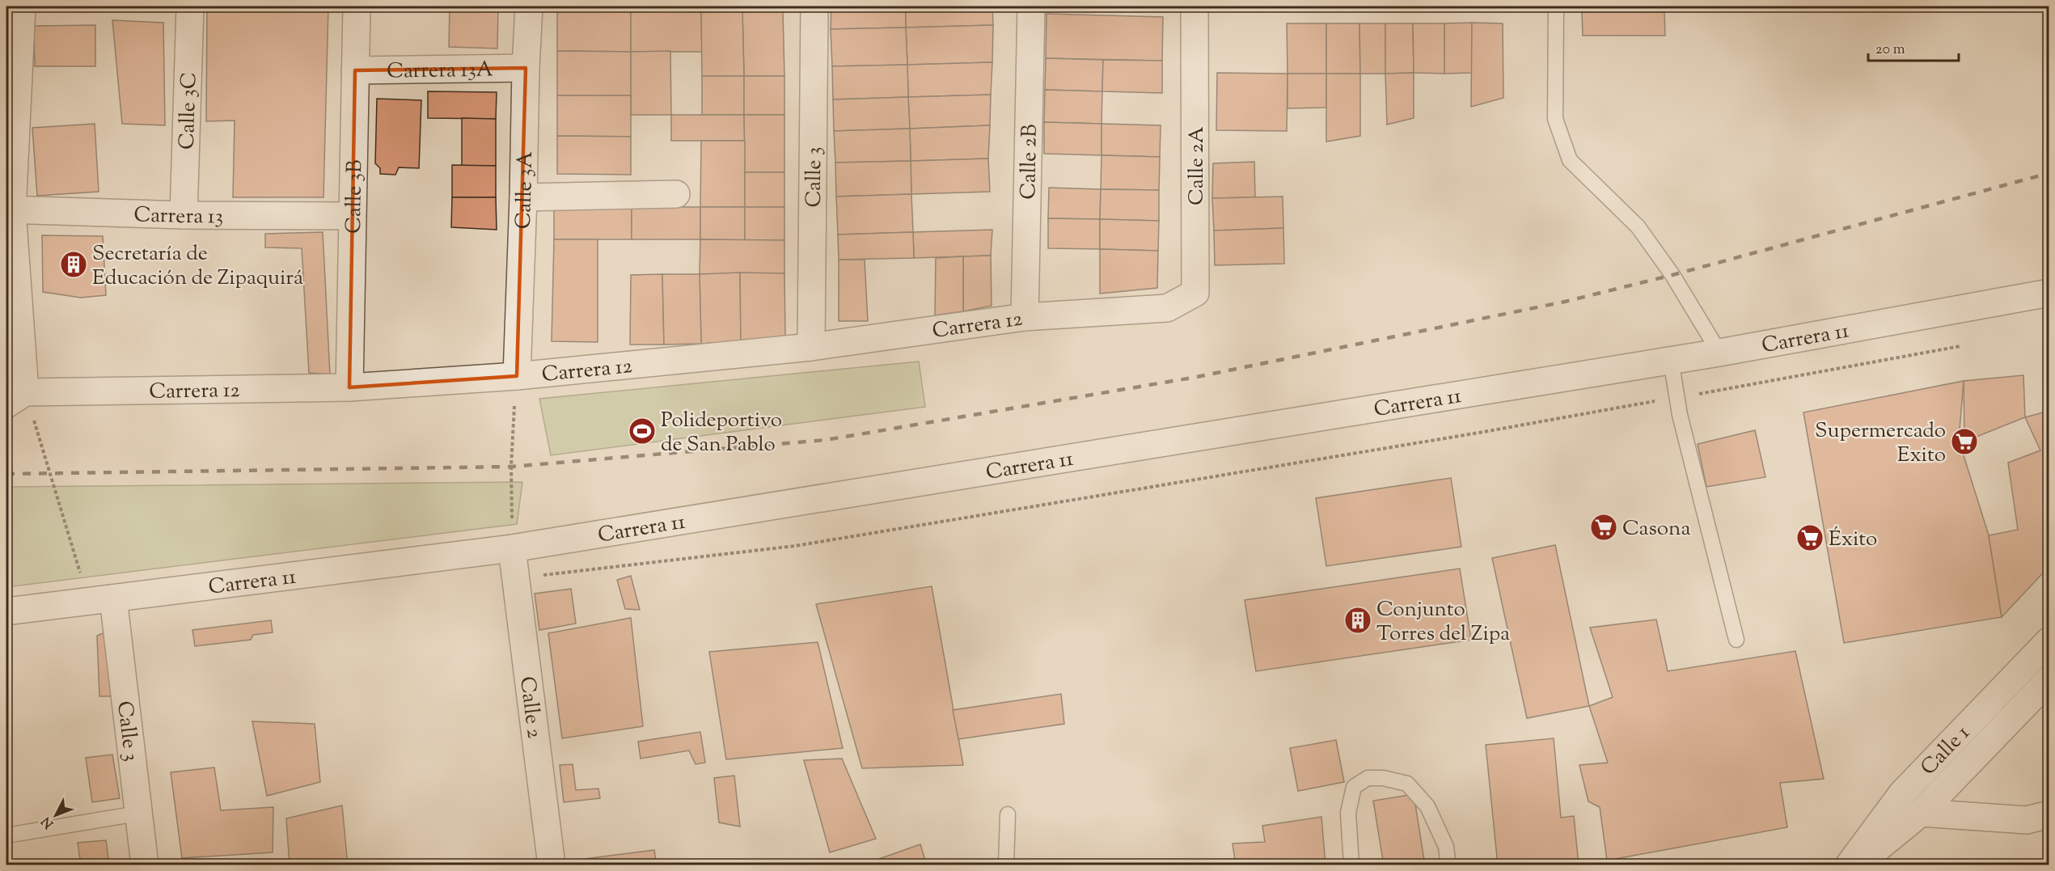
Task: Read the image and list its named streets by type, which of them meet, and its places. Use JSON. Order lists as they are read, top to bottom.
{
  "streets": {
    "street": [
      "Carrera 13A",
      "Calle 3C",
      "Calle 2B",
      "Calle 2A",
      "Calle 3",
      "Calle 3A",
      "Calle 3B",
      "Carrera 13",
      "Carrera 12",
      "Carrera 11",
      "Calle 2",
      "Calle 1"
    ]
  },
  "crossings": [
    ["Carrera 13A", "Calle 3A"],
    ["Carrera 13A", "Calle 3B"],
    ["Calle 3C", "Carrera 13"],
    ["Calle 2B", "Carrera 12"],
    ["Calle 2A", "Carrera 12"],
    ["Calle 3", "Carrera 12"],
    ["Calle 3", "Carrera 11"],
    ["Calle 3A", "Carrera 12"],
    ["Calle 3B", "Carrera 13"],
    ["Calle 3B", "Carrera 12"],
    ["Carrera 11", "Calle 2"]
  ],
  "places": {
    "building": ["Secretaría de Educación de Zipaquirá", "Conjunto Torres del Zipa"],
    "sports": ["Polideportivo de San Pablo"],
    "supermarket": ["Supermercado Exito", "Casona", "Éxito"]
  },
  "scale_bar": "20 m",
  "north": "bottom left"
}
